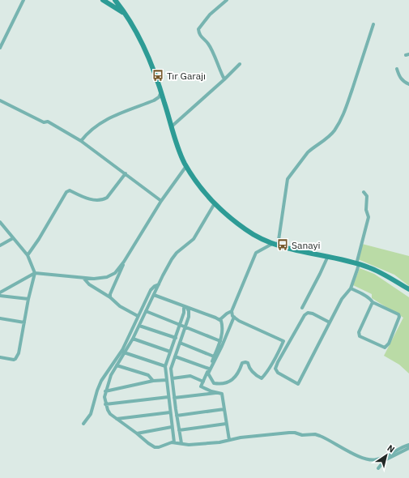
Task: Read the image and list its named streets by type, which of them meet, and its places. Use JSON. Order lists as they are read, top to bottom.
{
  "places": {
    "bus stop": ["Tır Garajı", "Sanayi"]
  },
  "north": "top right"
}
